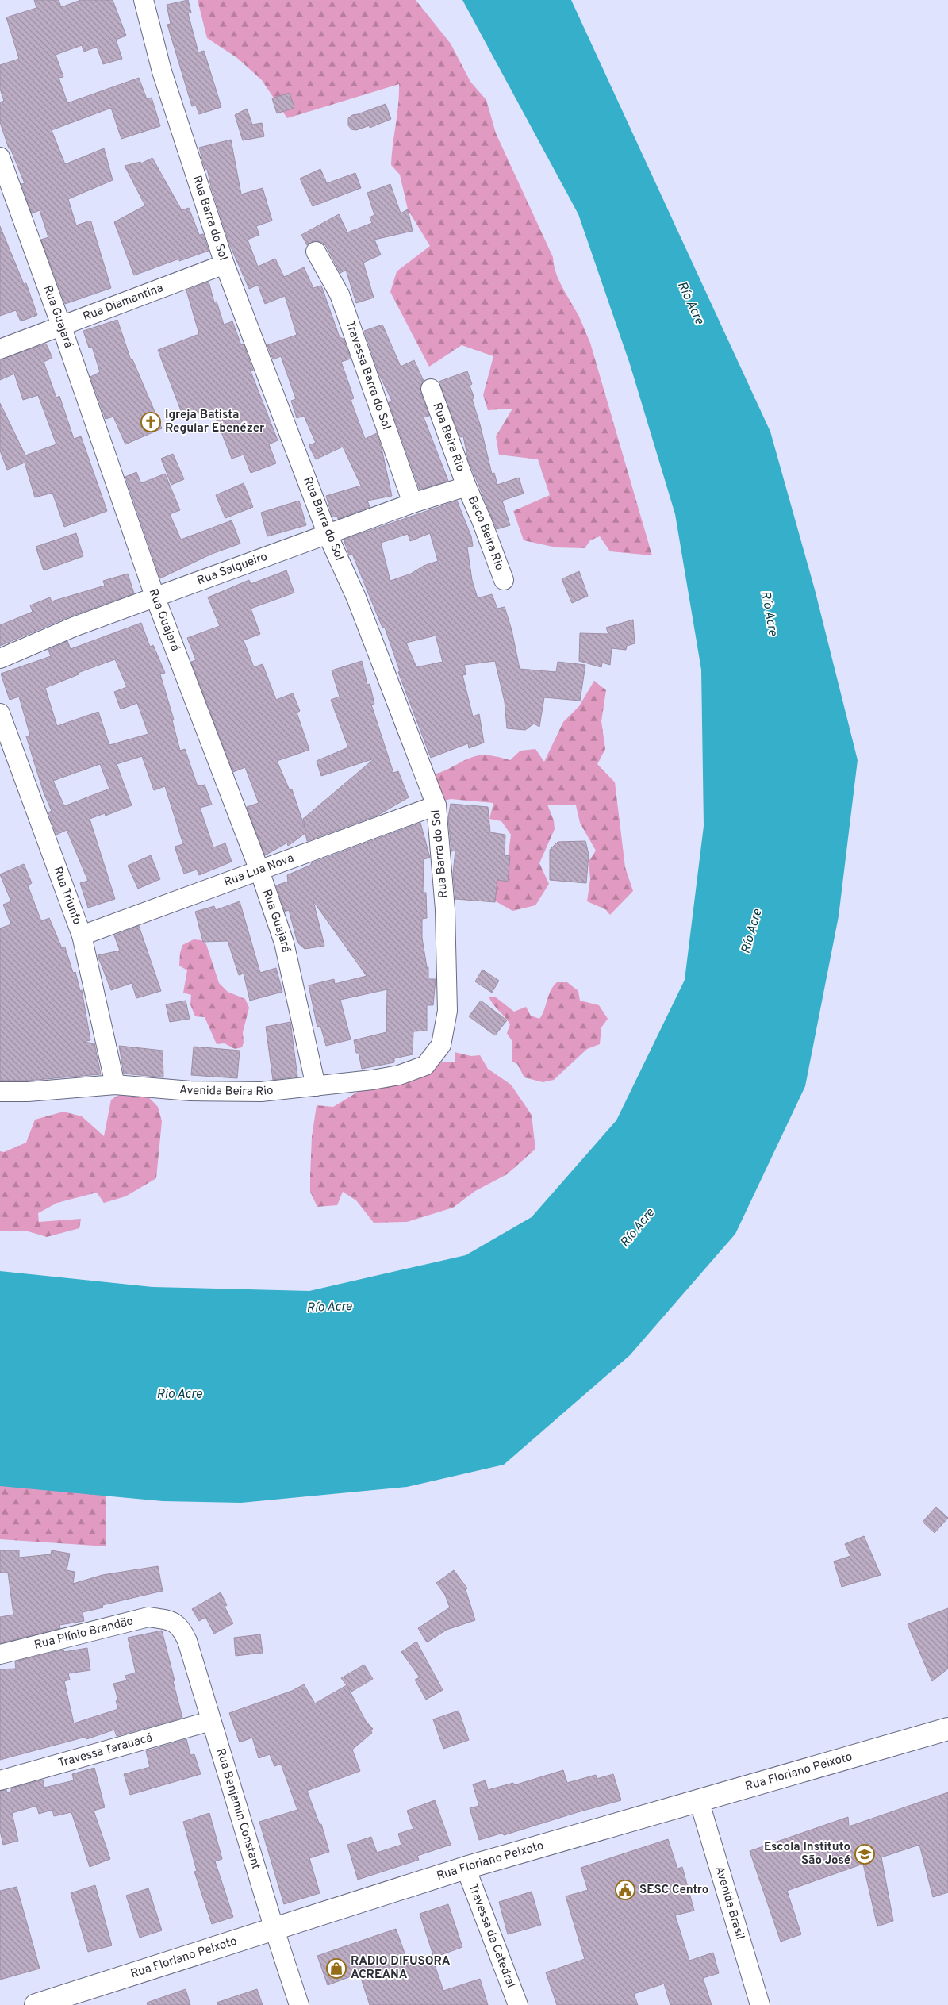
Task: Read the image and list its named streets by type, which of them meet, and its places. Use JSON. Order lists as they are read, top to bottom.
{
  "streets": {
    "main road": ["Rua Floriano Peixoto"],
    "street": [
      "Rua Barra do Sol",
      "Rua Diamantina",
      "Rua Guajará",
      "Travessa Barra do Sol",
      "Rua Beira Rio",
      "Beco Beira Rio",
      "Rua Salgueiro",
      "Rua Lua Nova",
      "Rua Triunfo",
      "Avenida Beira Rio",
      "Rua Plínio Brandão",
      "Travessa Tarauacá",
      "Rua Benjamin Constant",
      "Avenida Brasil",
      "Travessa da Catedral"
    ]
  },
  "crossings": [
    ["Rua Barra do Sol", "Rua Diamantina"],
    ["Rua Barra do Sol", "Rua Salgueiro"],
    ["Rua Barra do Sol", "Rua Lua Nova"],
    ["Rua Barra do Sol", "Avenida Beira Rio"],
    ["Rua Diamantina", "Rua Guajará"],
    ["Rua Guajará", "Rua Salgueiro"],
    ["Rua Guajará", "Rua Lua Nova"],
    ["Rua Guajará", "Avenida Beira Rio"],
    ["Travessa Barra do Sol", "Rua Salgueiro"],
    ["Rua Beira Rio", "Beco Beira Rio"],
    ["Rua Beira Rio", "Rua Salgueiro"],
    ["Beco Beira Rio", "Rua Salgueiro"],
    ["Rua Lua Nova", "Rua Triunfo"],
    ["Rua Triunfo", "Avenida Beira Rio"],
    ["Rua Plínio Brandão", "Rua Benjamin Constant"],
    ["Travessa Tarauacá", "Rua Benjamin Constant"],
    ["Rua Floriano Peixoto", "Rua Benjamin Constant"],
    ["Rua Floriano Peixoto", "Avenida Brasil"],
    ["Rua Floriano Peixoto", "Travessa da Catedral"]
  ],
  "water": ["Río Acre", "Rio Acre"],
  "places": {
    "church": ["Igreja Batista Regular Ebenézer"],
    "school or university": ["Escola Instituto São José"],
    "public building": ["SESC Centro"],
    "shop": ["RADIO DIFUSORA ACREANA"]
  }
}
